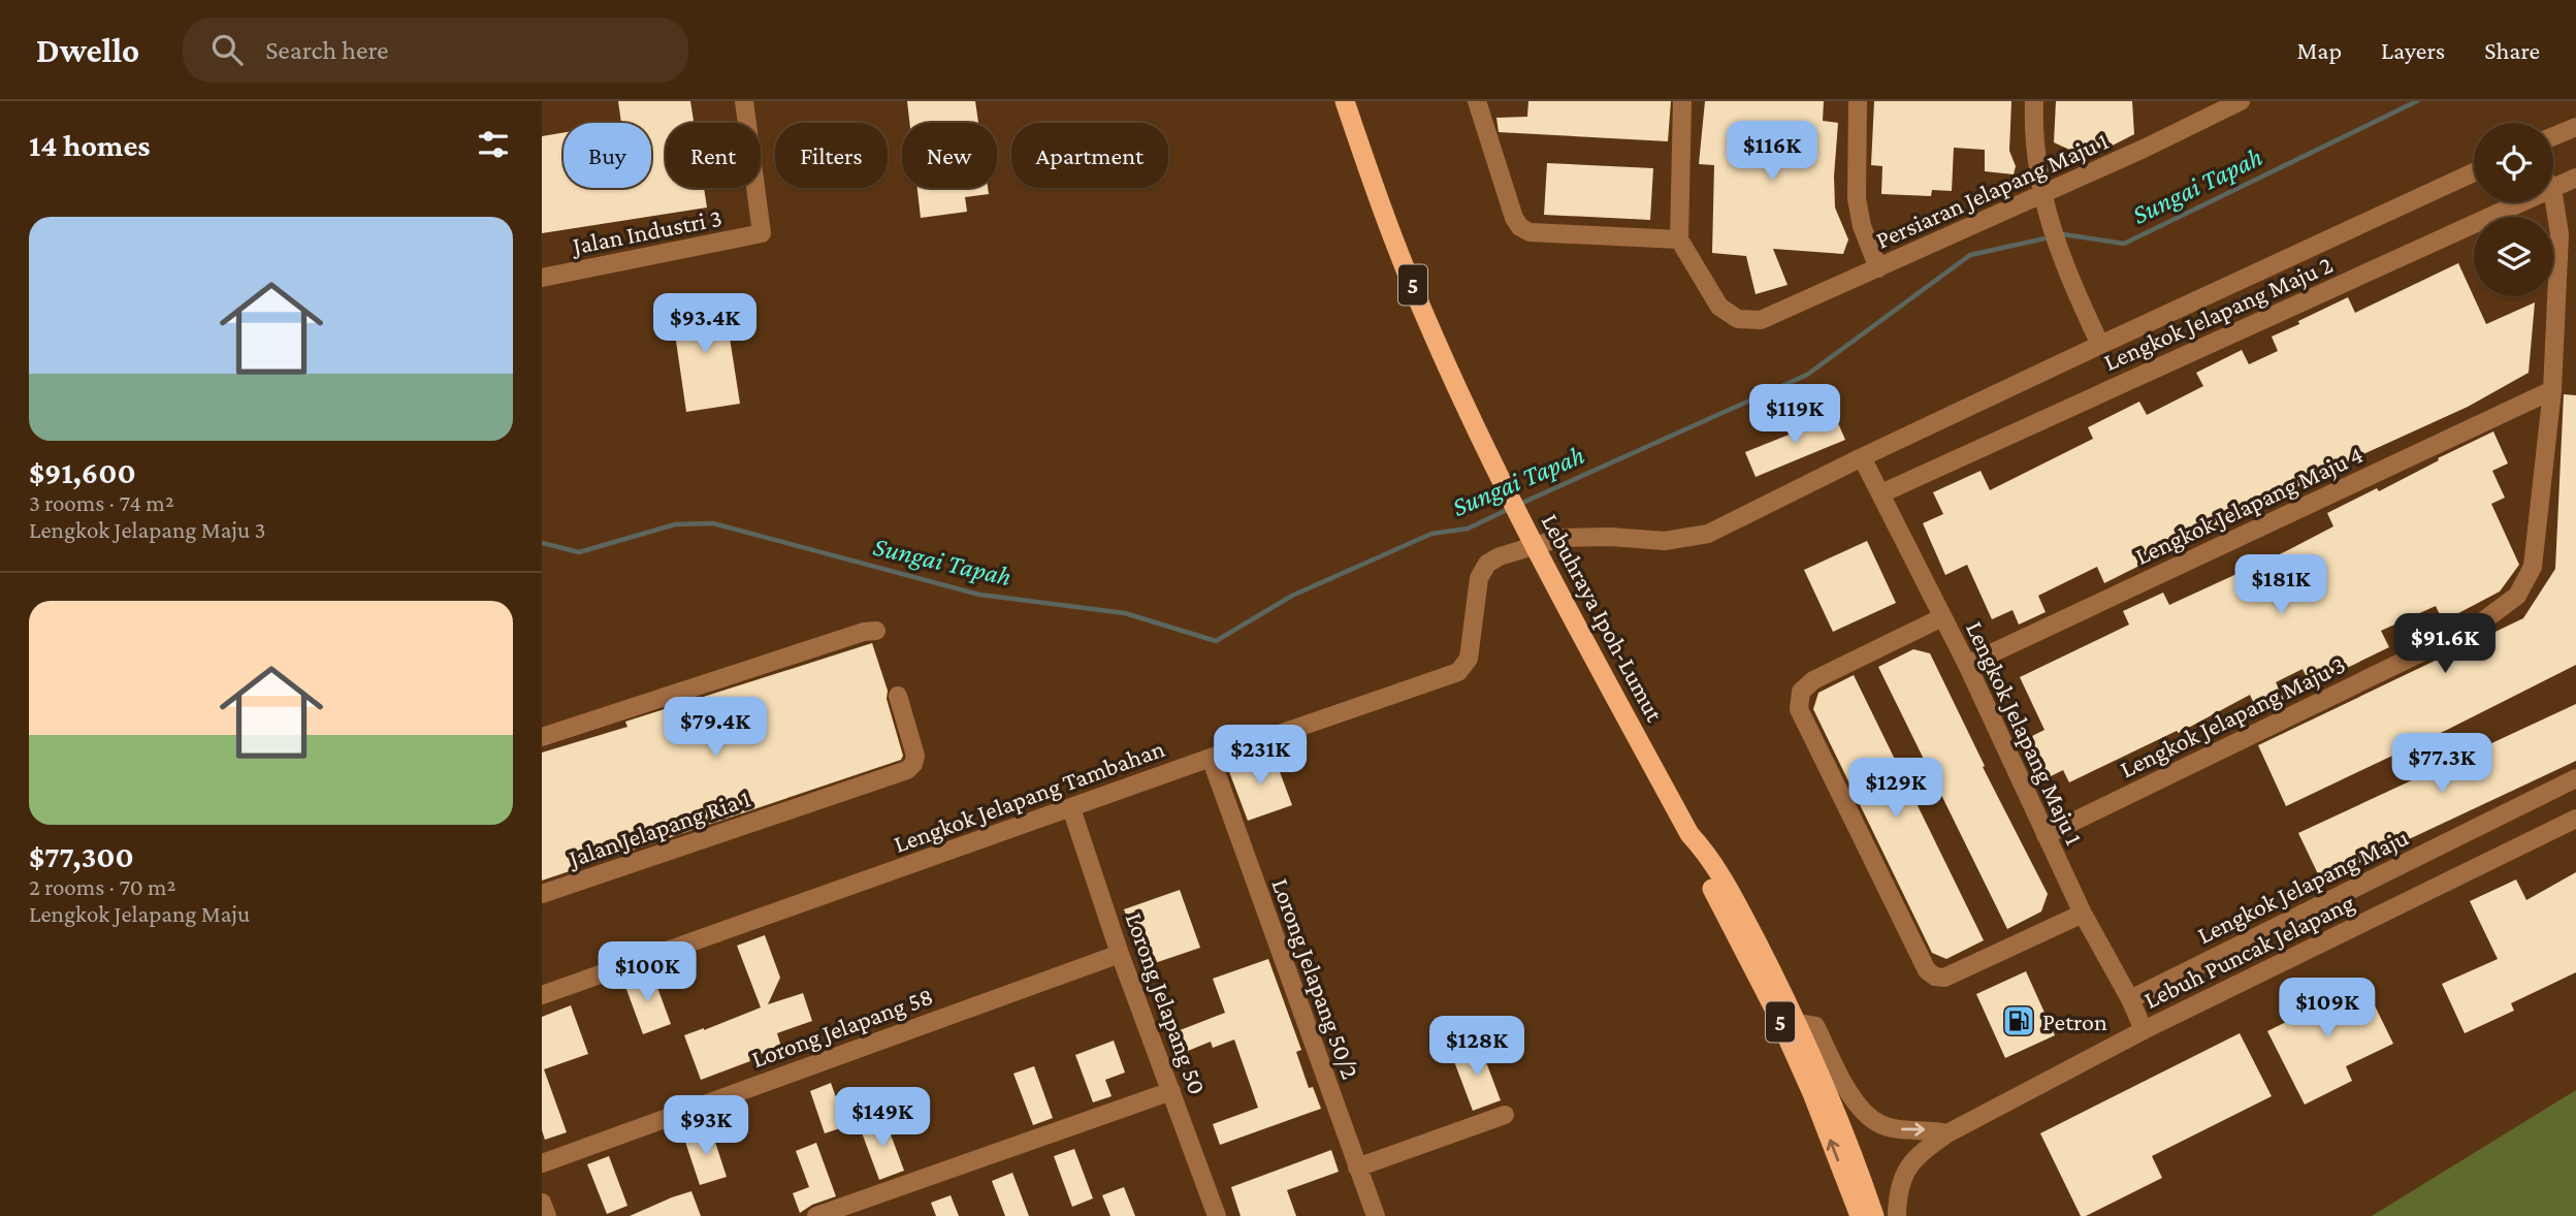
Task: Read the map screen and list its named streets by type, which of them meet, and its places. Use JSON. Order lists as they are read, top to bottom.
{
  "streets": {
    "highway": ["5", "Lebuhraya Ipoh-Lumut"],
    "street": [
      "Persiaran Jelapang Maju 1",
      "Jalan Industri 3",
      "Lengkok Jelapang Maju 2",
      "Lengkok Jelapang Maju 4",
      "Lengkok Jelapang Maju 3",
      "Lengkok Jelapang Maju 1",
      "Lengkok Jelapang Tambahan",
      "Jalan Jelapang Ria 1",
      "Lengkok Jelapang Maju",
      "Lebuh Puncak Jelapang",
      "Lorong Jelapang 50/2",
      "Lorong Jelapang 50",
      "Lorong Jelapang 58"
    ]
  },
  "crossings": [
    ["Lengkok Jelapang Maju 2", "Lengkok Jelapang Maju 1"],
    ["Lengkok Jelapang Maju 4", "Lengkok Jelapang Maju 3"],
    ["Lengkok Jelapang Maju 4", "Lengkok Jelapang Maju 1"],
    ["Lengkok Jelapang Maju 3", "Lengkok Jelapang Maju 1"],
    ["Lengkok Jelapang Maju 1", "Lengkok Jelapang Tambahan"],
    ["Lengkok Jelapang Maju 1", "Lengkok Jelapang Maju"],
    ["Lengkok Jelapang Maju 1", "Lebuh Puncak Jelapang"],
    ["Lengkok Jelapang Tambahan", "Lorong Jelapang 50/2"],
    ["Lengkok Jelapang Tambahan", "Lorong Jelapang 50"],
    ["Lorong Jelapang 50", "Lorong Jelapang 58"]
  ],
  "water": ["Sungai Tapah"],
  "places": {
    "fuel station": ["Petron"]
  },
  "page": {
    "header": "Dwello",
    "search": "Search here",
    "nav": ["Map", "Layers", "Share"],
    "heading": "14 homes",
    "price": [
      "$116K",
      "$93.4K",
      "$119K",
      "$181K",
      "$91.6K",
      "$79.4K",
      "$231K",
      "$77.3K",
      "$129K",
      "$100K",
      "$109K",
      "$128K",
      "$149K",
      "$93K"
    ],
    "chip": [
      "Buy",
      "Rent",
      "Filters",
      "New",
      "Apartment"
    ],
    "list": [
      {
        "name": "$91,600",
        "note": "3 rooms · 74 m² · Lengkok Jelapang Maju 3"
      },
      {
        "name": "$77,300",
        "note": "2 rooms · 70 m² · Lengkok Jelapang Maju"
      }
    ]
  }
}
